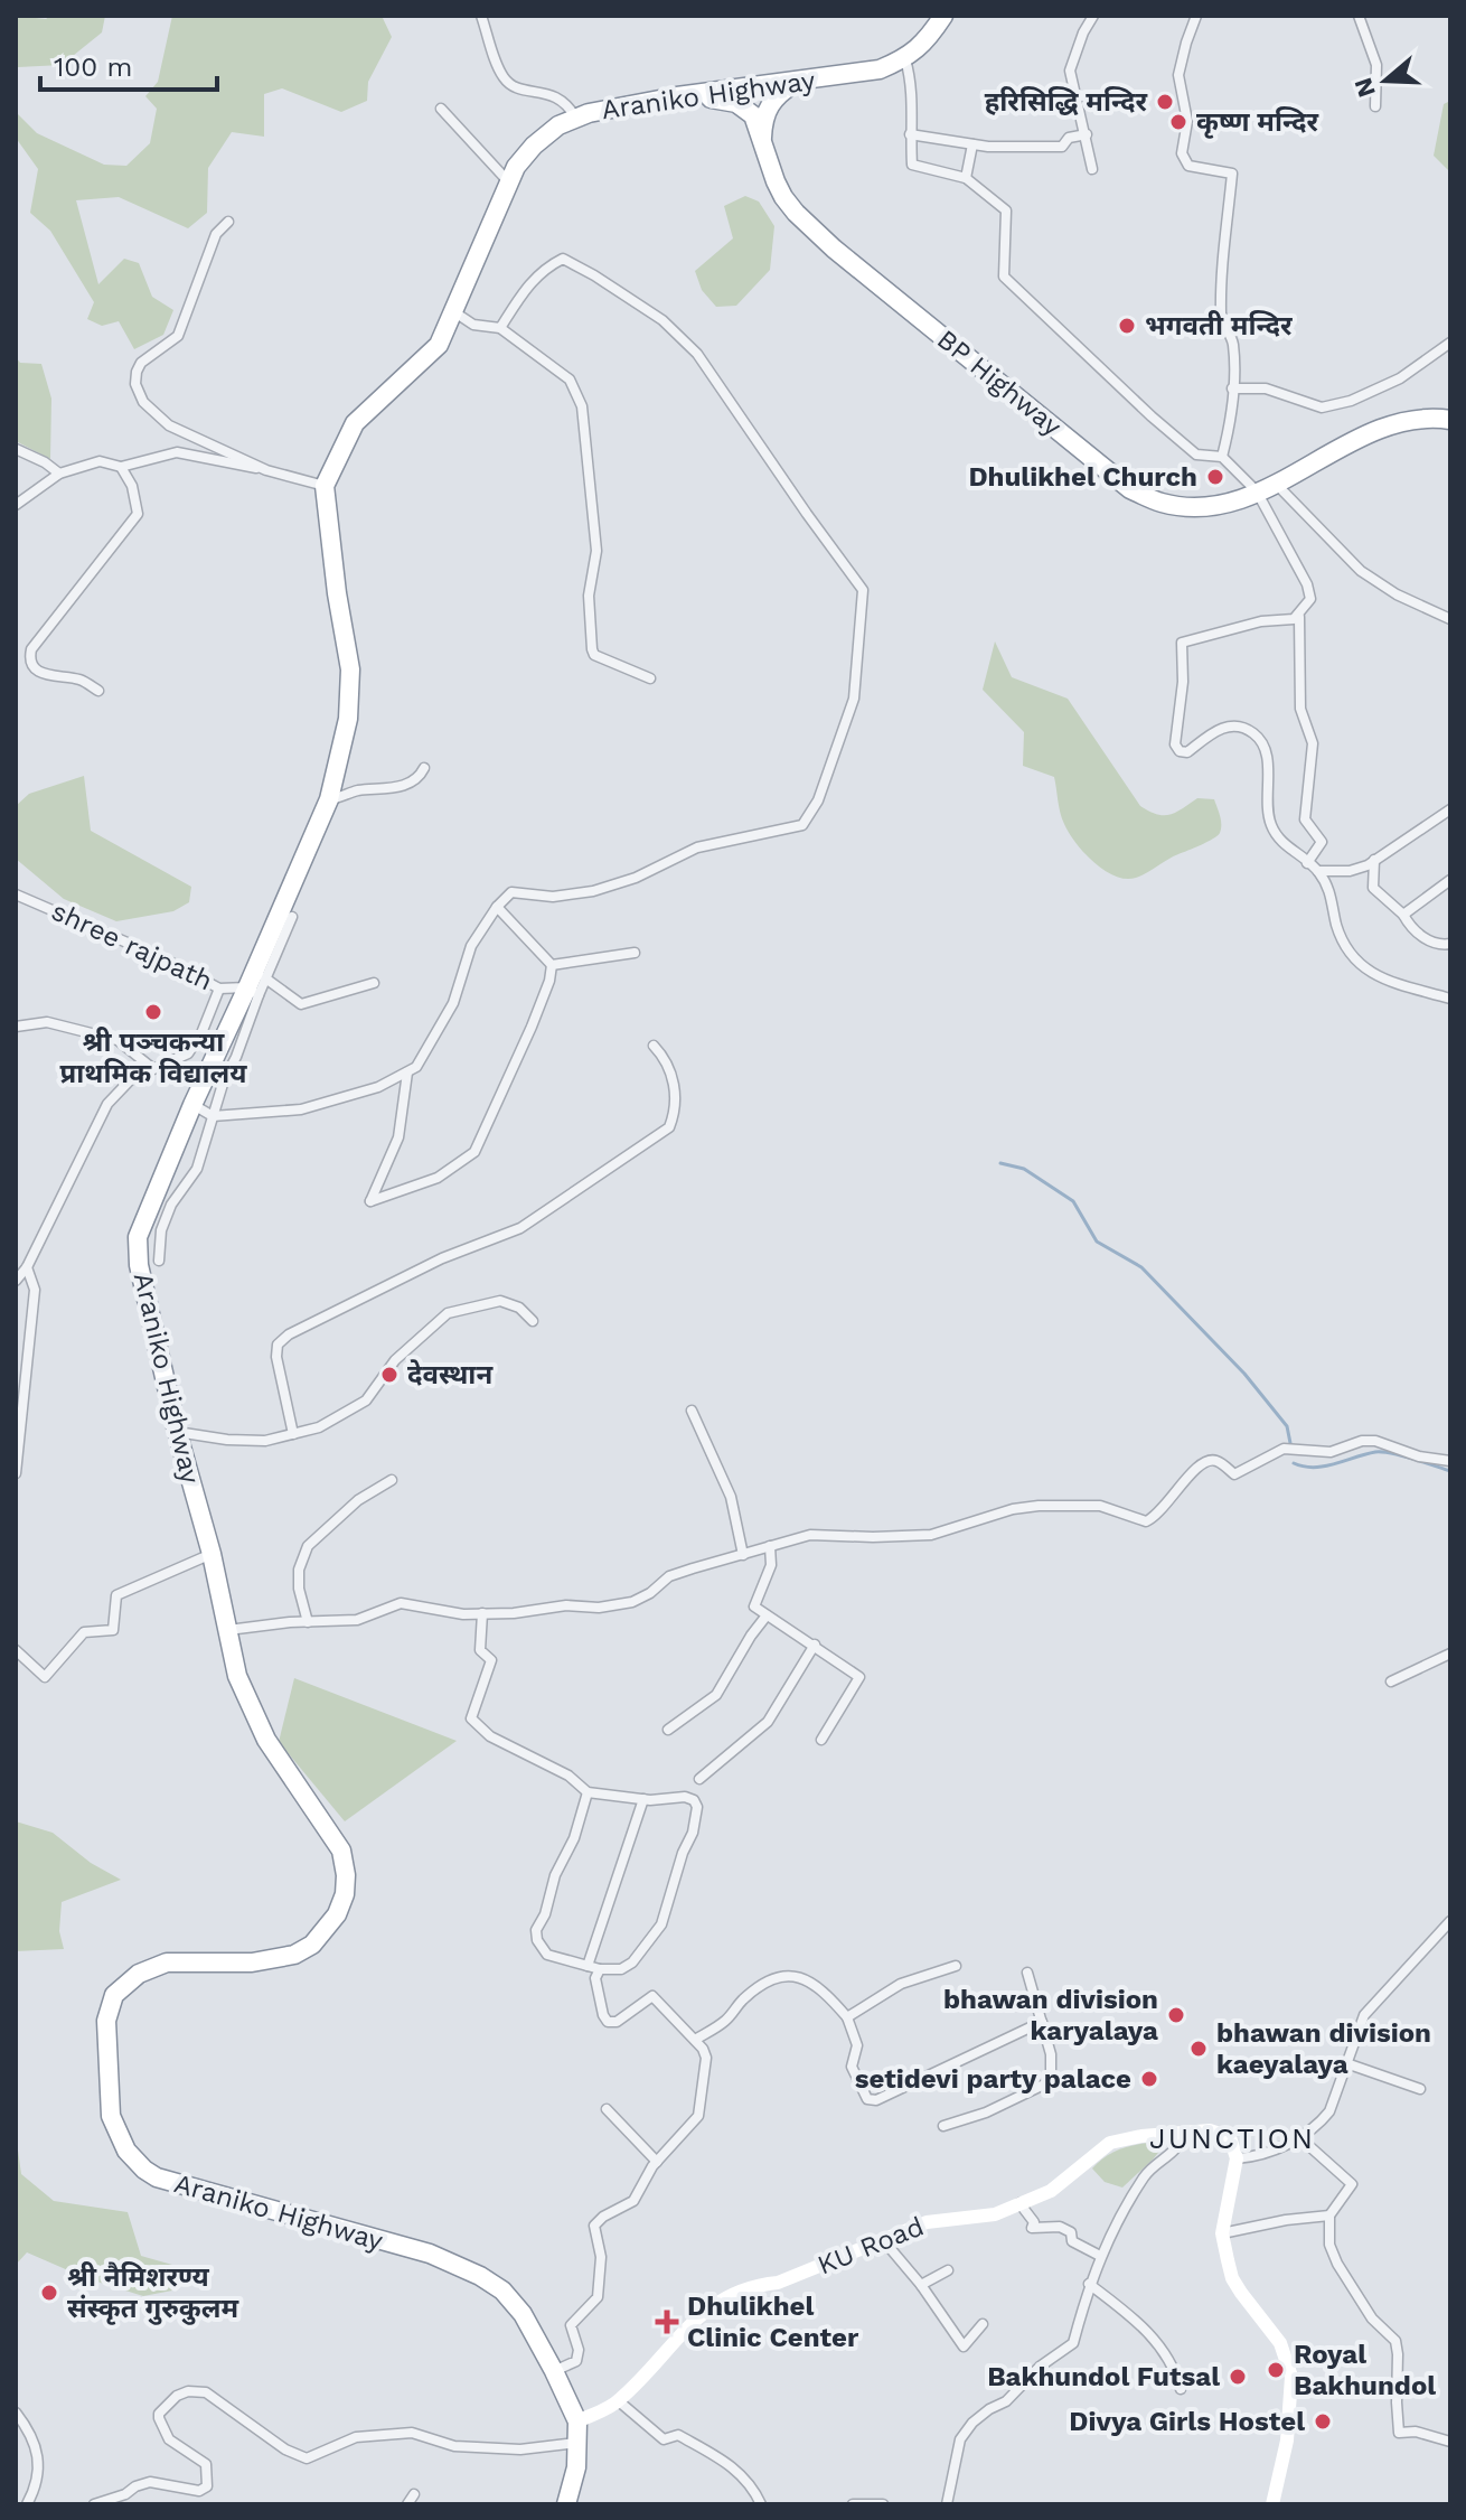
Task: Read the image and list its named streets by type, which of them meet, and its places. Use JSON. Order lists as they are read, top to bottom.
{
  "streets": {
    "highway": ["Araniko Highway", "BP Highway"],
    "street": ["shree rajpath", "KU Road"]
  },
  "crossings": [
    ["Araniko Highway", "BP Highway"],
    ["Araniko Highway", "shree rajpath"],
    ["Araniko Highway", "KU Road"]
  ],
  "districts": ["JUNCTION"],
  "places": {
    "other": [
      "हरिसिद्धि मन्दिर",
      "कृष्ण मन्दिर",
      "भगवती मन्दिर",
      "Dhulikhel Church",
      "श्री पञ्चकन्या प्राथमिक विद्यालय",
      "देवस्थान",
      "bhawan division karyalaya",
      "bhawan division kaeyalaya",
      "setidevi party palace",
      "श्री नैमिशरण्य संस्कृत गुरुकुलम",
      "Royal Bakhundol",
      "Bakhundol Futsal",
      "Divya Girls Hostel"
    ],
    "health": ["Dhulikhel Clinic Center"]
  },
  "scale_bar": "100 m",
  "north": "left"
}
